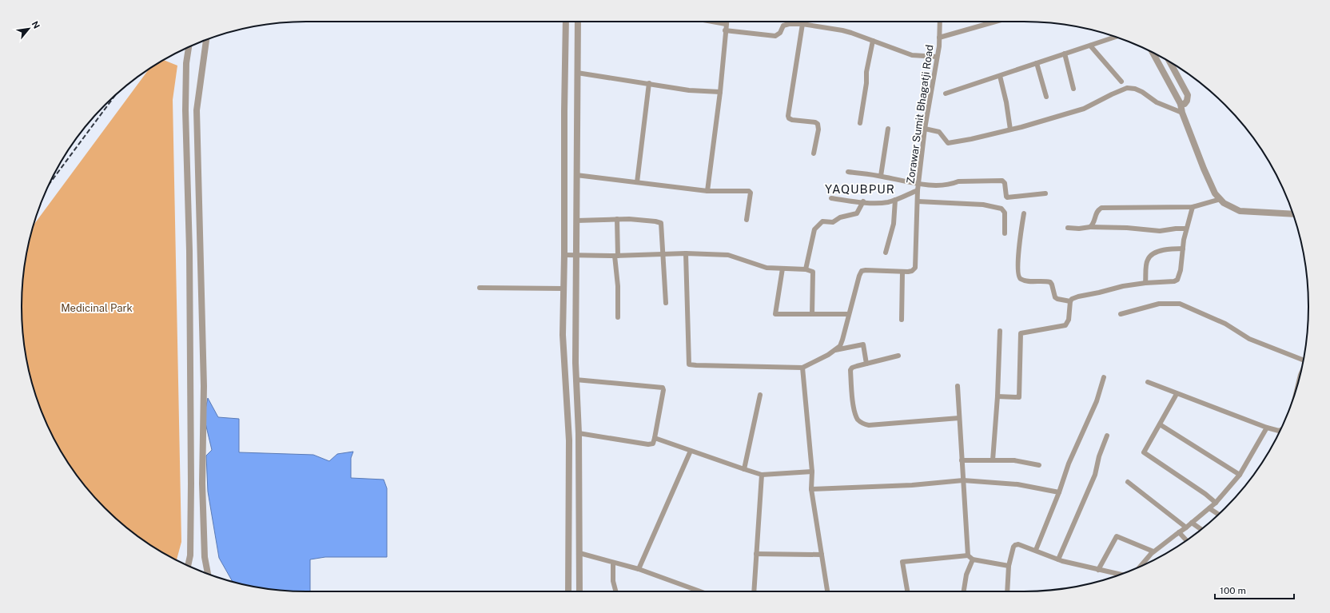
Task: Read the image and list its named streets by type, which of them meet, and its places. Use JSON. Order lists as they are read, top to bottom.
{
  "streets": {
    "street": ["Zorawar Sumit Bhagatji Road"]
  },
  "districts": ["YAQUBPUR"],
  "parks": ["Medicinal Park"],
  "scale_bar": "100 m",
  "north": "top right"
}
